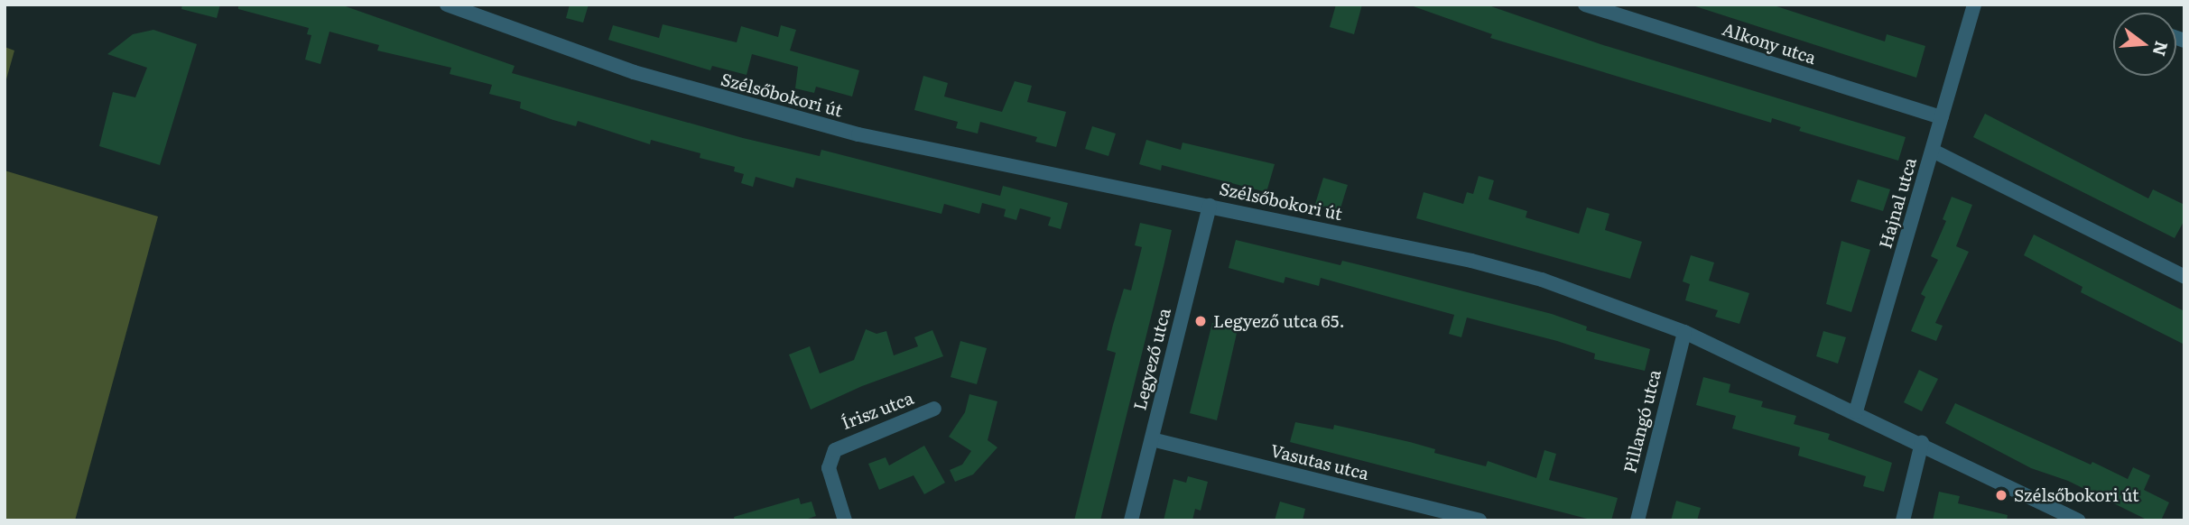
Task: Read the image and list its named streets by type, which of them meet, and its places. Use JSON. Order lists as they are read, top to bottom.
{
  "streets": {
    "street": [
      "Alkony utca",
      "Szélsőbokori út",
      "Hajnal utca",
      "Legyező utca",
      "Írisz utca",
      "Pillangó utca",
      "Vasutas utca"
    ]
  },
  "crossings": [
    ["Alkony utca", "Hajnal utca"],
    ["Szélsőbokori út", "Hajnal utca"],
    ["Szélsőbokori út", "Legyező utca"],
    ["Szélsőbokori út", "Pillangó utca"],
    ["Legyező utca", "Vasutas utca"]
  ],
  "places": ["Legyező utca 65.", "Szélsőbokori út"],
  "north": "right"
}
